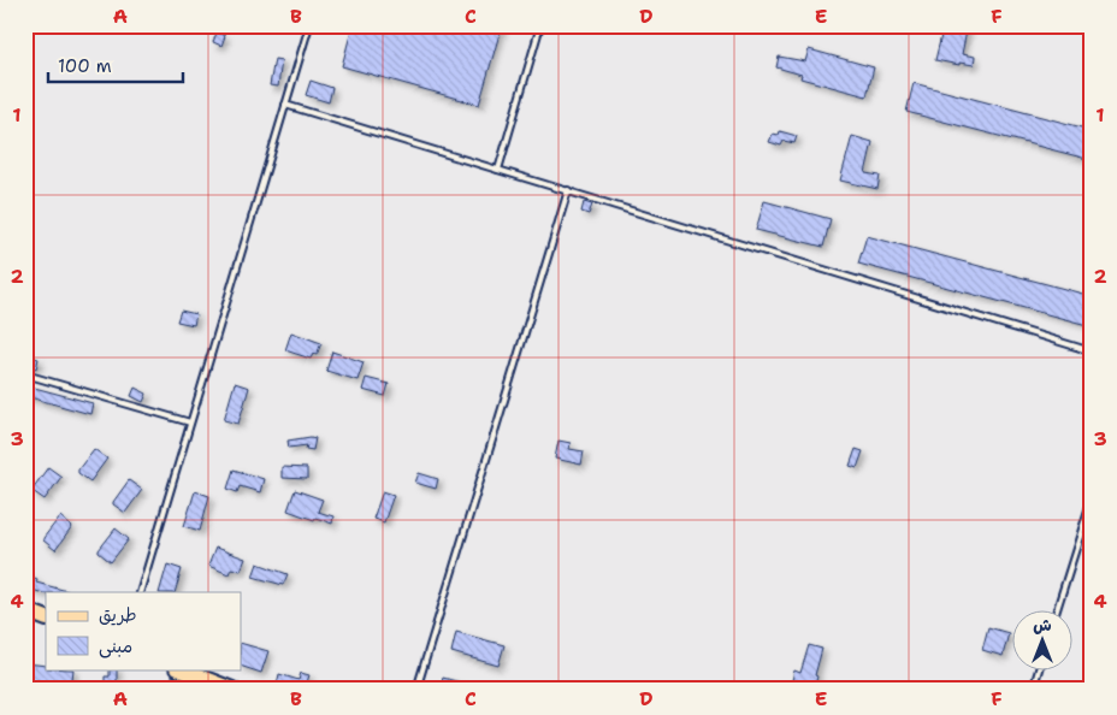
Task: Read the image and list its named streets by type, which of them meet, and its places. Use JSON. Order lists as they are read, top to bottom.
{
  "legend": ["طريق", "مبنى"],
  "scale_bar": "100 m",
  "north": "top",
  "grid": {
    "columns": [
      "A",
      "B",
      "C",
      "D",
      "E",
      "F"
    ],
    "rows": [
      "1",
      "2",
      "3",
      "4"
    ]
  }
}
